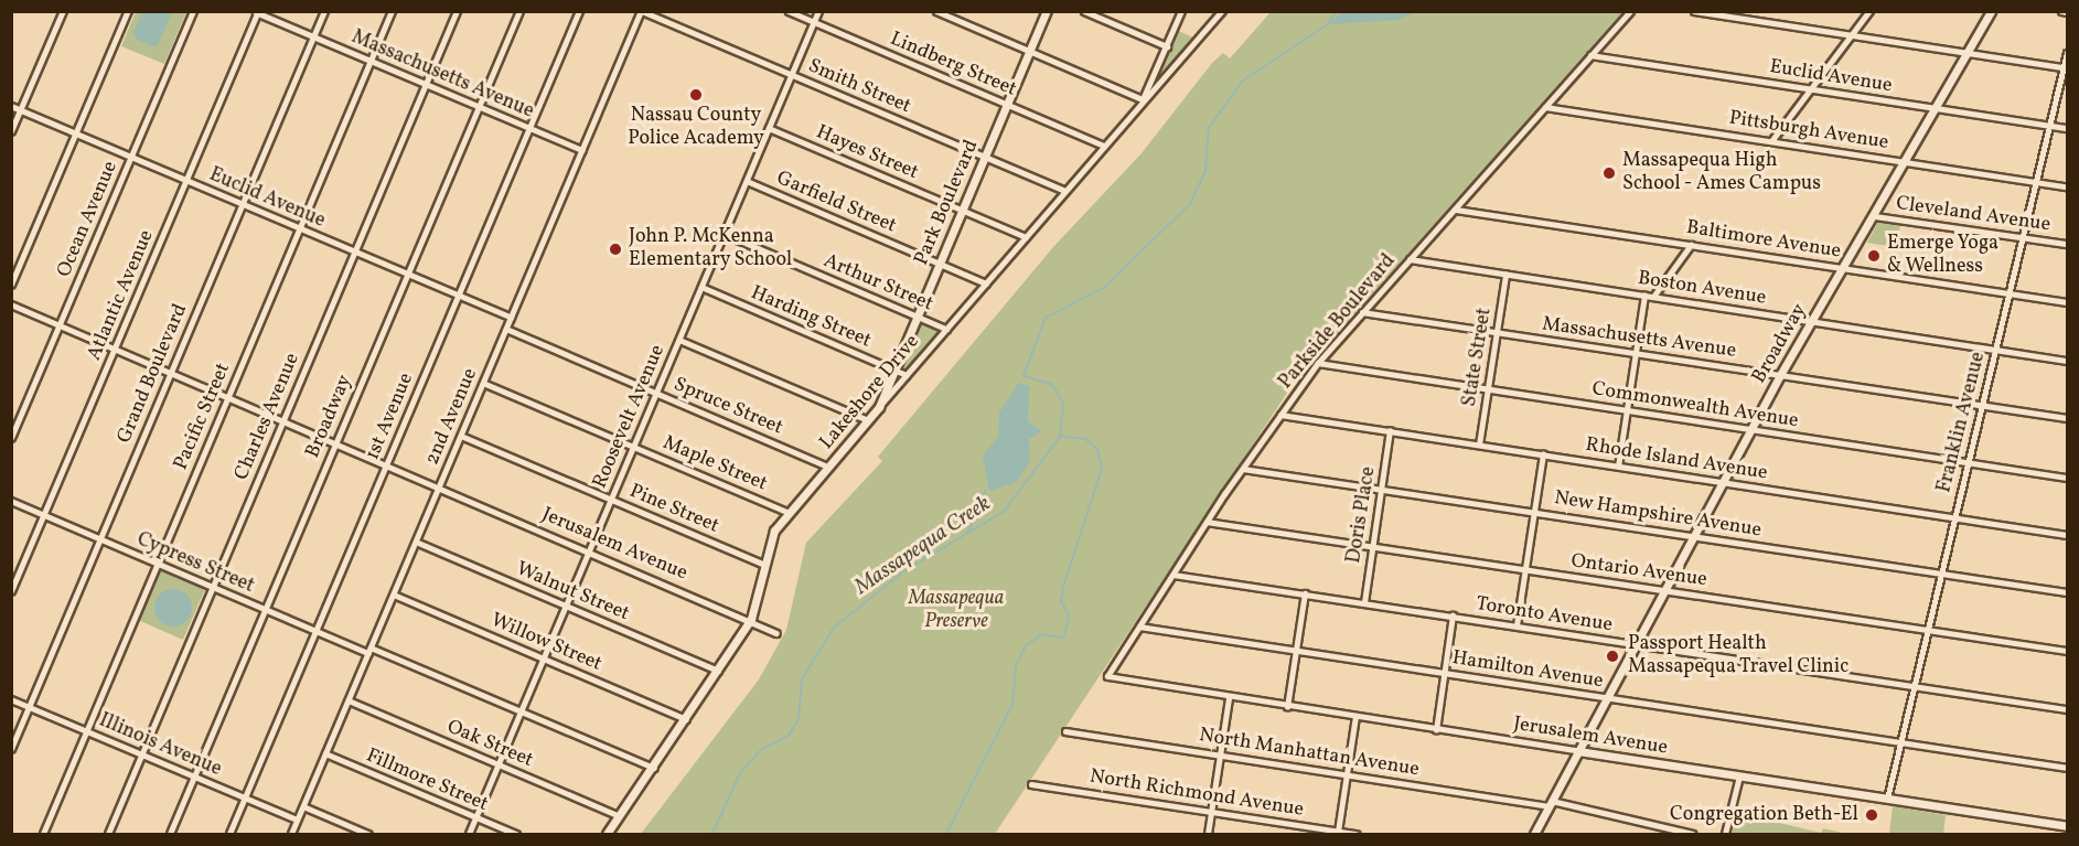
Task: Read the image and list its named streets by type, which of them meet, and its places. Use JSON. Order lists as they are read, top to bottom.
{
  "streets": {
    "main road": [
      "Park Boulevard",
      "Broadway",
      "Lakeshore Drive",
      "Jerusalem Avenue"
    ],
    "street": [
      "Lindberg Street",
      "Massachusetts Avenue",
      "Euclid Avenue",
      "Smith Street",
      "Pittsburgh Avenue",
      "Hayes Street",
      "Garfield Street",
      "Cleveland Avenue",
      "Ocean Avenue",
      "Baltimore Avenue",
      "Arthur Street",
      "Boston Avenue",
      "Atlantic Avenue",
      "Harding Street",
      "Parkside Boulevard",
      "State Street",
      "Grand Boulevard",
      "Commonwealth Avenue",
      "Spruce Street",
      "Pacific Street",
      "Charles Avenue",
      "1st Avenue",
      "2nd Avenue",
      "Roosevelt Avenue",
      "Franklin Avenue",
      "Rhode Island Avenue",
      "Maple Street",
      "Pine Street",
      "Doris Place",
      "New Hampshire Avenue",
      "Cypress Street",
      "Ontario Avenue",
      "Walnut Street",
      "Toronto Avenue",
      "Willow Street",
      "Hamilton Avenue",
      "Oak Street",
      "Illinois Avenue",
      "North Manhattan Avenue",
      "Fillmore Street",
      "North Richmond Avenue"
    ]
  },
  "crossings": [
    ["Lindberg Street", "Park Boulevard"],
    ["Lindberg Street", "Lakeshore Drive"],
    ["Lindberg Street", "Roosevelt Avenue"],
    ["Massachusetts Avenue", "Atlantic Avenue"],
    ["Massachusetts Avenue", "Parkside Boulevard"],
    ["Massachusetts Avenue", "Broadway"],
    ["Massachusetts Avenue", "State Street"],
    ["Massachusetts Avenue", "Grand Boulevard"],
    ["Massachusetts Avenue", "Pacific Street"],
    ["Massachusetts Avenue", "Charles Avenue"],
    ["Massachusetts Avenue", "1st Avenue"],
    ["Massachusetts Avenue", "2nd Avenue"],
    ["Massachusetts Avenue", "Franklin Avenue"],
    ["Euclid Avenue", "Ocean Avenue"],
    ["Euclid Avenue", "Atlantic Avenue"],
    ["Euclid Avenue", "Parkside Boulevard"],
    ["Euclid Avenue", "Broadway"],
    ["Euclid Avenue", "Grand Boulevard"],
    ["Euclid Avenue", "Pacific Street"],
    ["Euclid Avenue", "Charles Avenue"],
    ["Euclid Avenue", "1st Avenue"],
    ["Euclid Avenue", "2nd Avenue"],
    ["Euclid Avenue", "Franklin Avenue"],
    ["Smith Street", "Park Boulevard"],
    ["Smith Street", "Lakeshore Drive"],
    ["Smith Street", "2nd Avenue"],
    ["Smith Street", "Roosevelt Avenue"],
    ["Pittsburgh Avenue", "Parkside Boulevard"],
    ["Pittsburgh Avenue", "Broadway"],
    ["Pittsburgh Avenue", "Franklin Avenue"],
    ["Hayes Street", "Park Boulevard"],
    ["Hayes Street", "Lakeshore Drive"],
    ["Hayes Street", "Roosevelt Avenue"],
    ["Garfield Street", "Park Boulevard"],
    ["Garfield Street", "Lakeshore Drive"],
    ["Garfield Street", "Roosevelt Avenue"],
    ["Park Boulevard", "Arthur Street"],
    ["Park Boulevard", "Harding Street"],
    ["Park Boulevard", "Lakeshore Drive"],
    ["Cleveland Avenue", "Broadway"],
    ["Cleveland Avenue", "Franklin Avenue"],
    ["Ocean Avenue", "Jerusalem Avenue"],
    ["Baltimore Avenue", "Parkside Boulevard"],
    ["Baltimore Avenue", "Broadway"],
    ["Baltimore Avenue", "Franklin Avenue"],
    ["Arthur Street", "Lakeshore Drive"],
    ["Arthur Street", "Roosevelt Avenue"],
    ["Boston Avenue", "Parkside Boulevard"],
    ["Boston Avenue", "Broadway"],
    ["Boston Avenue", "State Street"],
    ["Boston Avenue", "Franklin Avenue"],
    ["Atlantic Avenue", "Jerusalem Avenue"],
    ["Atlantic Avenue", "Cypress Street"],
    ["Harding Street", "Lakeshore Drive"],
    ["Harding Street", "Roosevelt Avenue"],
    ["Parkside Boulevard", "Commonwealth Avenue"],
    ["Parkside Boulevard", "Rhode Island Avenue"],
    ["Parkside Boulevard", "New Hampshire Avenue"],
    ["Parkside Boulevard", "Jerusalem Avenue"],
    ["Parkside Boulevard", "Ontario Avenue"],
    ["Parkside Boulevard", "Toronto Avenue"],
    ["Parkside Boulevard", "Hamilton Avenue"],
    ["Broadway", "Commonwealth Avenue"],
    ["Broadway", "Rhode Island Avenue"],
    ["Broadway", "New Hampshire Avenue"],
    ["Broadway", "Jerusalem Avenue"],
    ["Broadway", "Cypress Street"],
    ["Broadway", "Ontario Avenue"],
    ["Broadway", "Toronto Avenue"],
    ["Broadway", "Hamilton Avenue"],
    ["Broadway", "Illinois Avenue"],
    ["Broadway", "North Manhattan Avenue"],
    ["State Street", "Commonwealth Avenue"],
    ["State Street", "Rhode Island Avenue"],
    ["Grand Boulevard", "Jerusalem Avenue"],
    ["Grand Boulevard", "Cypress Street"],
    ["Grand Boulevard", "Illinois Avenue"],
    ["Lakeshore Drive", "Spruce Street"],
    ["Lakeshore Drive", "Maple Street"],
    ["Lakeshore Drive", "Pine Street"],
    ["Lakeshore Drive", "Jerusalem Avenue"],
    ["Lakeshore Drive", "Cypress Street"],
    ["Lakeshore Drive", "Walnut Street"],
    ["Lakeshore Drive", "Willow Street"],
    ["Lakeshore Drive", "Oak Street"],
    ["Commonwealth Avenue", "Franklin Avenue"],
    ["Spruce Street", "2nd Avenue"],
    ["Spruce Street", "Roosevelt Avenue"],
    ["Pacific Street", "Jerusalem Avenue"],
    ["Pacific Street", "Cypress Street"],
    ["Pacific Street", "Illinois Avenue"],
    ["Charles Avenue", "Jerusalem Avenue"],
    ["Charles Avenue", "Cypress Street"],
    ["Charles Avenue", "Illinois Avenue"],
    ["1st Avenue", "Jerusalem Avenue"],
    ["1st Avenue", "Cypress Street"],
    ["1st Avenue", "Illinois Avenue"],
    ["2nd Avenue", "Maple Street"],
    ["2nd Avenue", "Pine Street"],
    ["2nd Avenue", "Jerusalem Avenue"],
    ["2nd Avenue", "Cypress Street"],
    ["2nd Avenue", "Walnut Street"],
    ["2nd Avenue", "Willow Street"],
    ["2nd Avenue", "Oak Street"],
    ["2nd Avenue", "Illinois Avenue"],
    ["2nd Avenue", "Fillmore Street"],
    ["Roosevelt Avenue", "Maple Street"],
    ["Roosevelt Avenue", "Pine Street"],
    ["Roosevelt Avenue", "Jerusalem Avenue"],
    ["Roosevelt Avenue", "Cypress Street"],
    ["Roosevelt Avenue", "Walnut Street"],
    ["Roosevelt Avenue", "Willow Street"],
    ["Roosevelt Avenue", "Oak Street"],
    ["Roosevelt Avenue", "Fillmore Street"],
    ["Franklin Avenue", "Rhode Island Avenue"],
    ["Franklin Avenue", "New Hampshire Avenue"],
    ["Franklin Avenue", "Jerusalem Avenue"],
    ["Franklin Avenue", "Ontario Avenue"],
    ["Franklin Avenue", "Toronto Avenue"],
    ["Franklin Avenue", "Hamilton Avenue"],
    ["Rhode Island Avenue", "Doris Place"],
    ["Doris Place", "New Hampshire Avenue"],
    ["Doris Place", "Ontario Avenue"],
    ["Doris Place", "Toronto Avenue"]
  ],
  "water": ["Massapequa Creek"],
  "parks": ["Massapequa Preserve"],
  "places": [
    "Nassau County Police Academy",
    "Massapequa High School - Ames Campus",
    "John P. McKenna Elementary School",
    "Emerge Yoga & Wellness",
    "Passport Health Massapequa Travel Clinic",
    "Congregation Beth-El"
  ]
}
